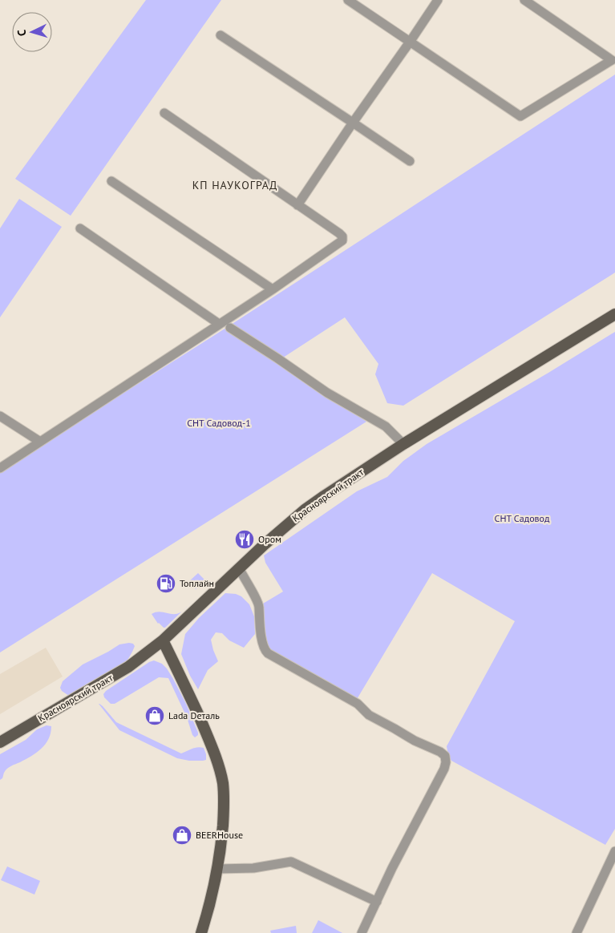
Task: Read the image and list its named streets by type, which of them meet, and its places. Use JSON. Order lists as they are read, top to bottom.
{
  "streets": {
    "main road": ["Красноярский тракт"]
  },
  "districts": ["КП НАУКОГРАД"],
  "parks": ["СНТ Садовод-1", "СНТ Садовод"],
  "places": {
    "restaurant": ["Ором"],
    "fuel station": ["Топлайн"],
    "shop": ["Lada Dеталь", "BEERHouse"]
  },
  "north": "left"
}
